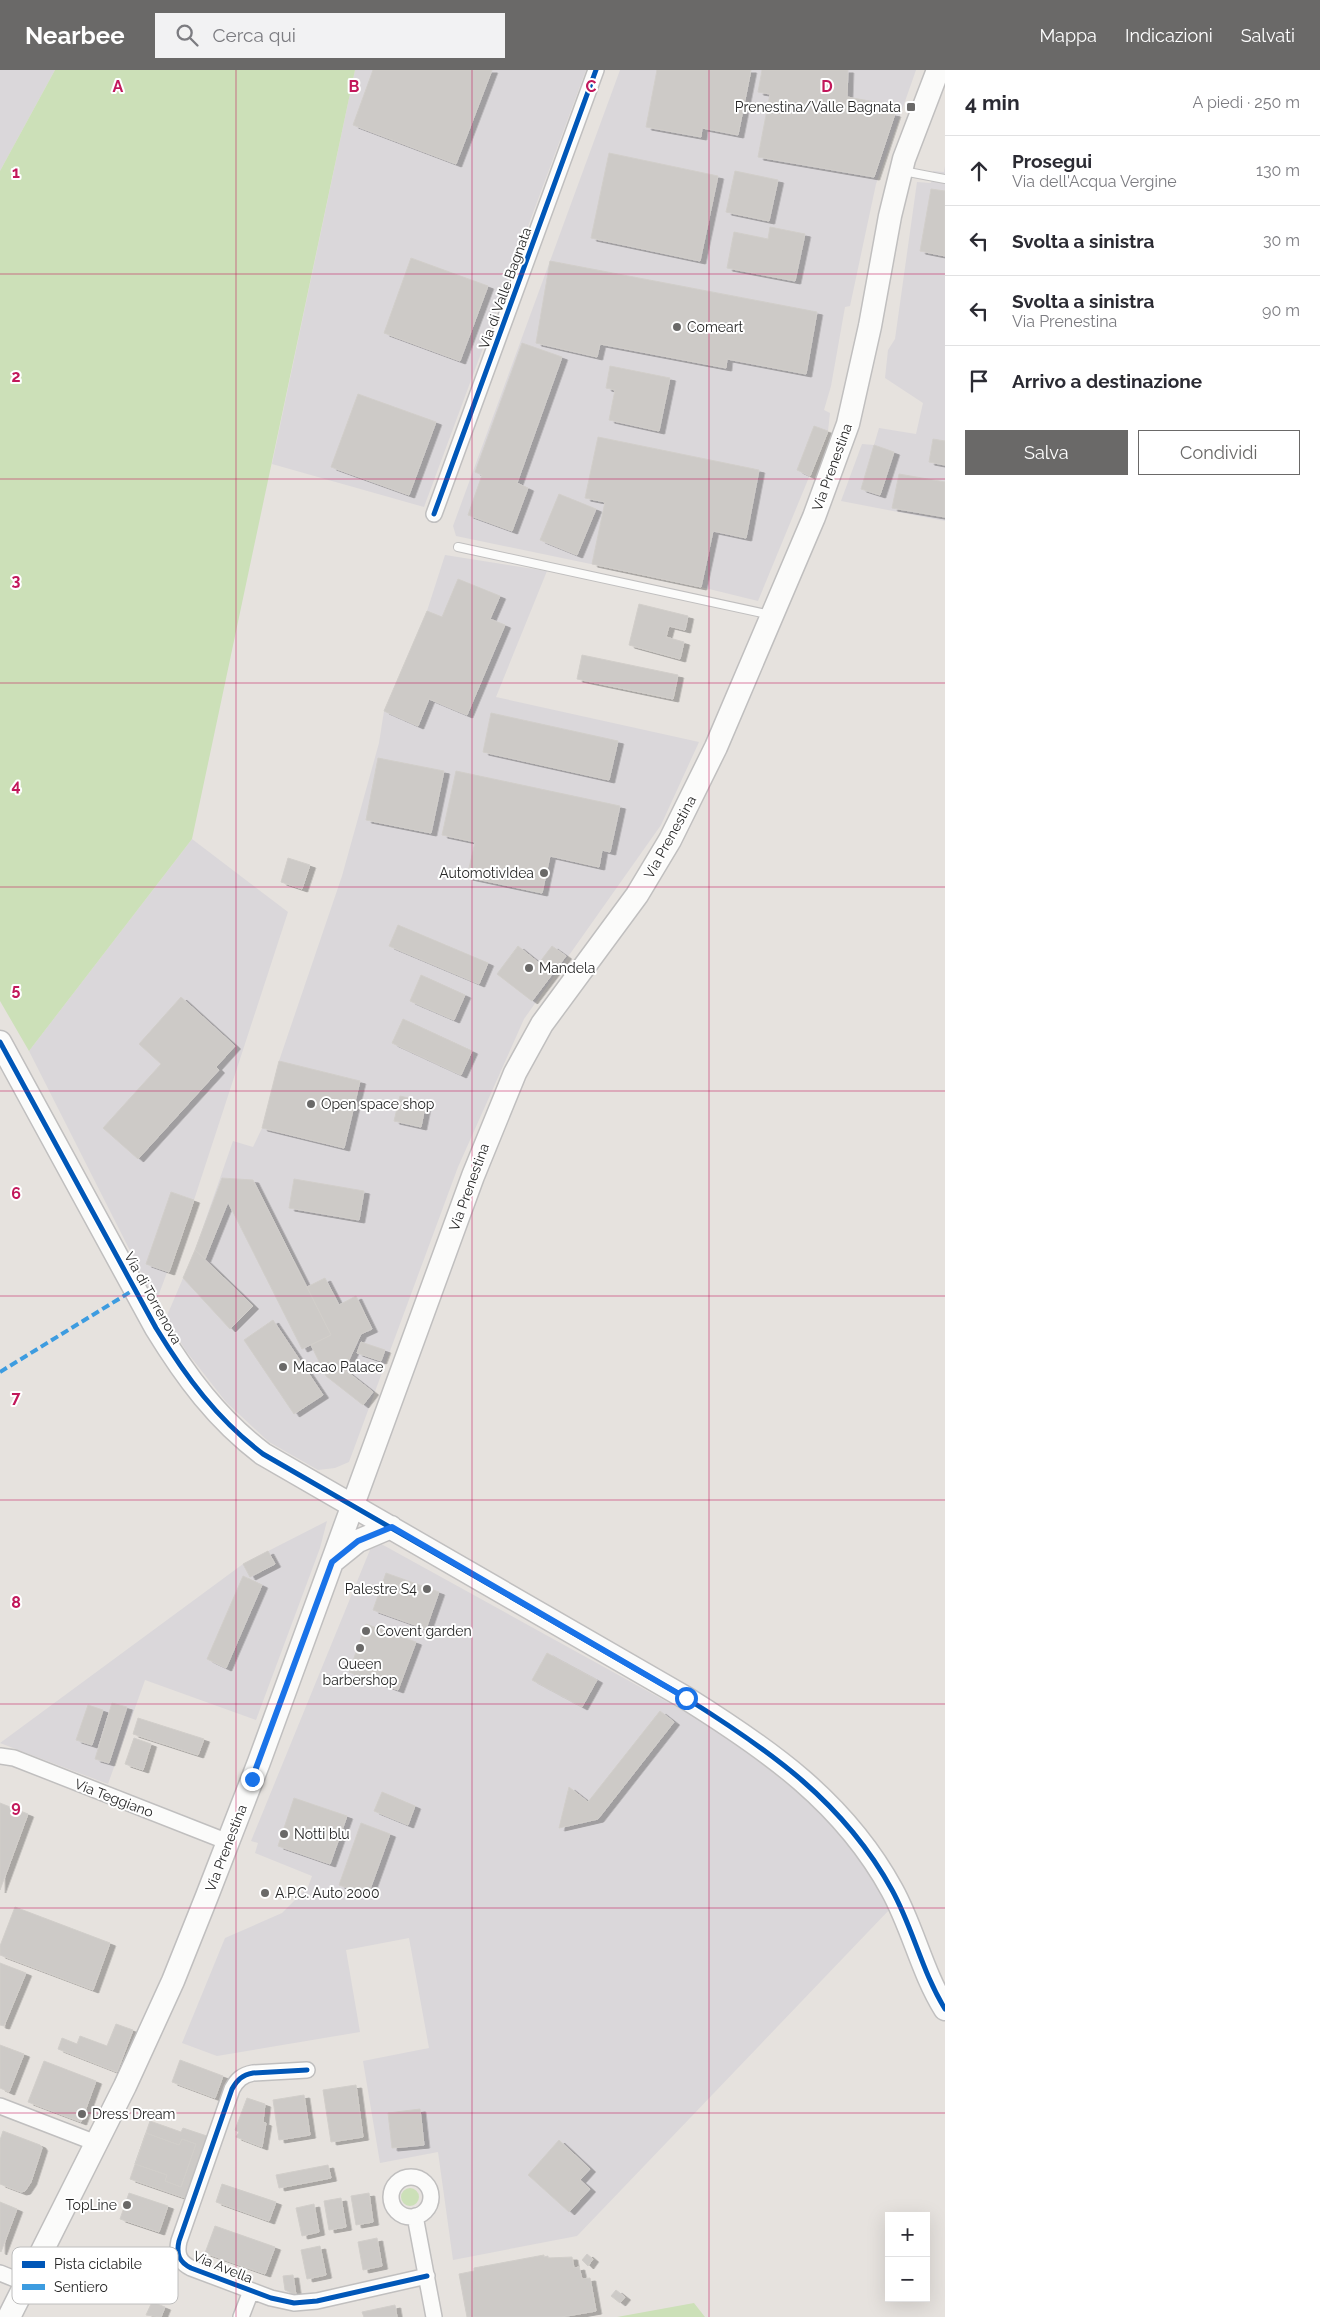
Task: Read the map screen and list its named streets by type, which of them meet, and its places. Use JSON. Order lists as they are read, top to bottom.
{
  "streets": {
    "main road": ["Via Prenestina", "Via di Torrenova"],
    "street": ["Via di Valle Bagnata", "Via Teggiano", "Via Avella"]
  },
  "crossings": [
    ["Via Prenestina", "Via di Torrenova"],
    ["Via Prenestina", "Via Teggiano"]
  ],
  "places": {
    "transit": ["Prenestina/Valle Bagnata"],
    "other": [
      "Comeart",
      "AutomotivIdea",
      "Mandela",
      "Open space shop",
      "Macao Palace",
      "Palestre S4",
      "Covent garden",
      "Queen barbershop",
      "Notti blu",
      "A.P.C. Auto 2000",
      "Dress Dream",
      "TopLine"
    ]
  },
  "legend": ["Pista ciclabile", "Sentiero"],
  "page": {
    "header": "Nearbee",
    "search": "Cerca qui",
    "nav": ["Mappa", "Indicazioni", "Salvati"],
    "heading": ["4 min", "A piedi · 250 m"],
    "list": [
      ["Prosegui", "Via dell'Acqua Vergine", "130 m"],
      ["Svolta a sinistra", "30 m"],
      ["Svolta a sinistra", "Via Prenestina", "90 m"],
      "Arrivo a destinazione"
    ],
    "buttons": ["Salva", "Condividi"],
    "map_buttons": ["+", "−"]
  },
  "grid": {
    "columns": [
      "A",
      "B",
      "C",
      "D"
    ],
    "rows": [
      "1",
      "2",
      "3",
      "4",
      "5",
      "6",
      "7",
      "8",
      "9"
    ]
  }
}
